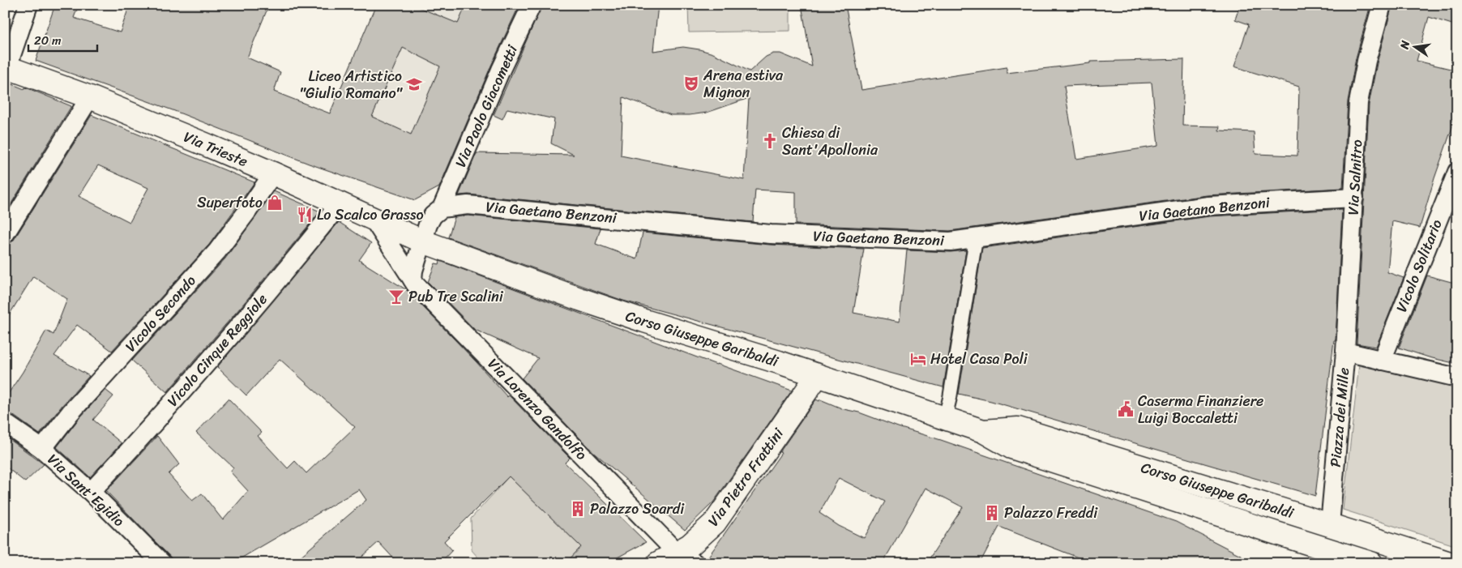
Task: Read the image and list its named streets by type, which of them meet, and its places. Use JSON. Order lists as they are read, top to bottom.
{
  "streets": {
    "main road": ["Via Trieste", "Corso Giuseppe Garibaldi", "Via Pietro Frattini"],
    "street": [
      "Via Paolo Giacometti",
      "Via Salnitro",
      "Via Gaetano Benzoni",
      "Vicolo Solitario",
      "Vicolo Secondo",
      "Vicolo Cinque Reggiole",
      "Via Lorenzo Gandolfo",
      "Piazza dei Mille",
      "Via Sant'Egidio"
    ]
  },
  "crossings": [
    ["Via Paolo Giacometti", "Via Gaetano Benzoni"],
    ["Via Trieste", "Vicolo Secondo"],
    ["Via Trieste", "Corso Giuseppe Garibaldi"],
    ["Via Trieste", "Vicolo Cinque Reggiole"],
    ["Via Trieste", "Via Lorenzo Gandolfo"],
    ["Via Salnitro", "Via Gaetano Benzoni"],
    ["Via Salnitro", "Piazza dei Mille"],
    ["Vicolo Solitario", "Piazza dei Mille"],
    ["Vicolo Secondo", "Via Sant'Egidio"],
    ["Corso Giuseppe Garibaldi", "Piazza dei Mille"],
    ["Corso Giuseppe Garibaldi", "Via Pietro Frattini"],
    ["Vicolo Cinque Reggiole", "Via Sant'Egidio"],
    ["Via Lorenzo Gandolfo", "Via Pietro Frattini"]
  ],
  "places": {
    "theatre": ["Arena estiva Mignon"],
    "school or university": ["Liceo Artistico \"Giulio Romano\""],
    "church": ["Chiesa di Sant'Apollonia"],
    "shop": ["Superfoto"],
    "restaurant": ["Lo Scalco Grasso"],
    "bar": ["Pub Tre Scalini"],
    "hotel": ["Hotel Casa Poli"],
    "public building": ["Caserma Finanziere Luigi Boccaletti"],
    "building": ["Palazzo Soardi", "Palazzo Freddi"]
  },
  "scale_bar": "20 m",
  "north": "left"
}
